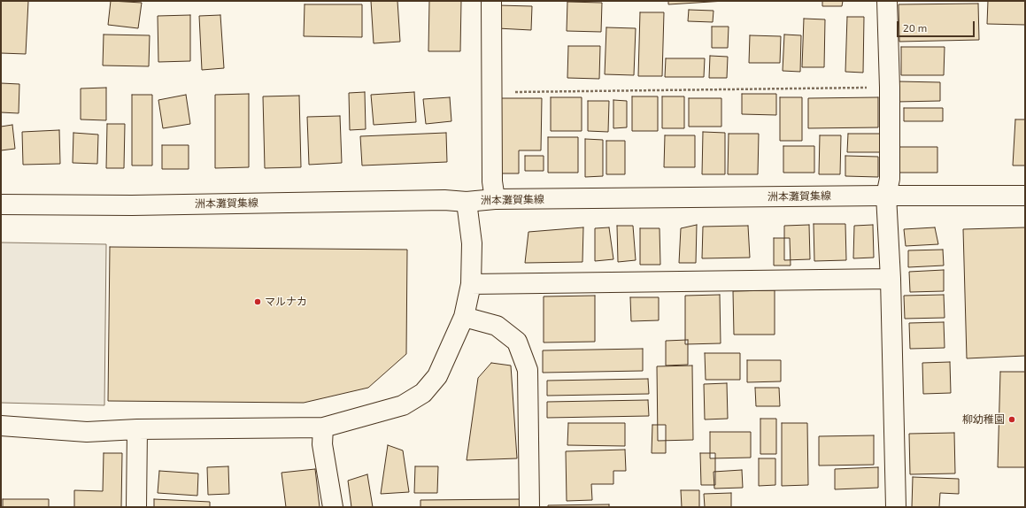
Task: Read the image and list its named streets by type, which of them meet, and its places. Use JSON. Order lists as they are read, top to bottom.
{
  "streets": {
    "street": ["洲本灘賀集線"]
  },
  "places": ["マルナカ", "柳幼稚園"],
  "scale_bar": "20 m"
}
